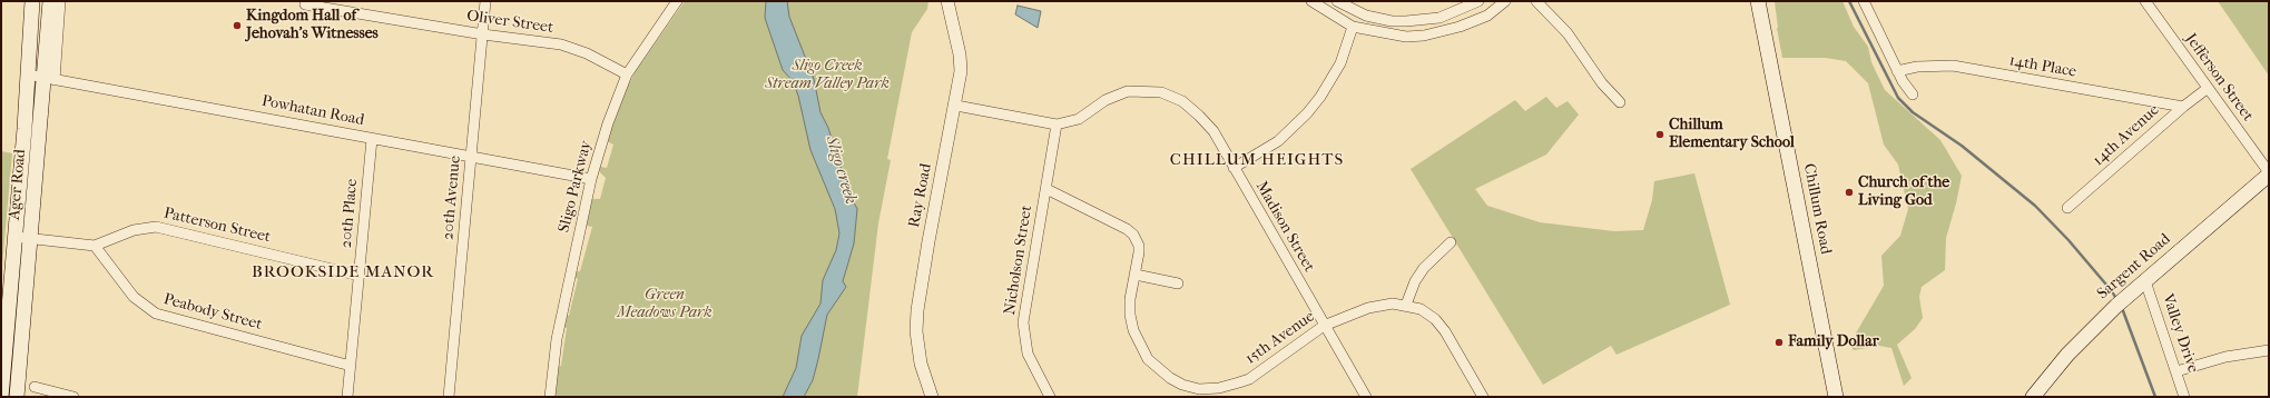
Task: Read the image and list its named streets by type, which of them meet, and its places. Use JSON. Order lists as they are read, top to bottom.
{
  "streets": {
    "main road": ["Ager Road", "Chillum Road", "Sargent Road"],
    "street": [
      "Oliver Street",
      "14th Place",
      "Jefferson Street",
      "Powhatan Road",
      "14th Avenue",
      "Sligo Parkway",
      "Ray Road",
      "20th Avenue",
      "20th Place",
      "Patterson Street",
      "Madison Street",
      "Nicholson Street",
      "Peabody Street",
      "Valley Drive",
      "15th Avenue"
    ]
  },
  "crossings": [
    ["Oliver Street", "Sligo Parkway"],
    ["Oliver Street", "20th Avenue"],
    ["14th Place", "14th Avenue"],
    ["Jefferson Street", "14th Avenue"],
    ["Jefferson Street", "Sargent Road"],
    ["Powhatan Road", "Ager Road"],
    ["Powhatan Road", "Sligo Parkway"],
    ["Powhatan Road", "20th Avenue"],
    ["Powhatan Road", "20th Place"],
    ["Ray Road", "Madison Street"],
    ["20th Place", "Patterson Street"],
    ["20th Place", "Peabody Street"],
    ["Patterson Street", "Peabody Street"],
    ["Madison Street", "Nicholson Street"],
    ["Madison Street", "15th Avenue"],
    ["Nicholson Street", "15th Avenue"],
    ["Sargent Road", "Valley Drive"]
  ],
  "districts": ["CHILLUM HEIGHTS", "BROOKSIDE MANOR"],
  "water": ["Sligo creek"],
  "parks": ["Sligo Creek Stream Valley Park", "Green Meadows Park"],
  "places": [
    "Kingdom Hall of Jehovah’s Witnesses",
    "Chillum Elementary School",
    "Church of the Living God",
    "Family Dollar"
  ]
}
